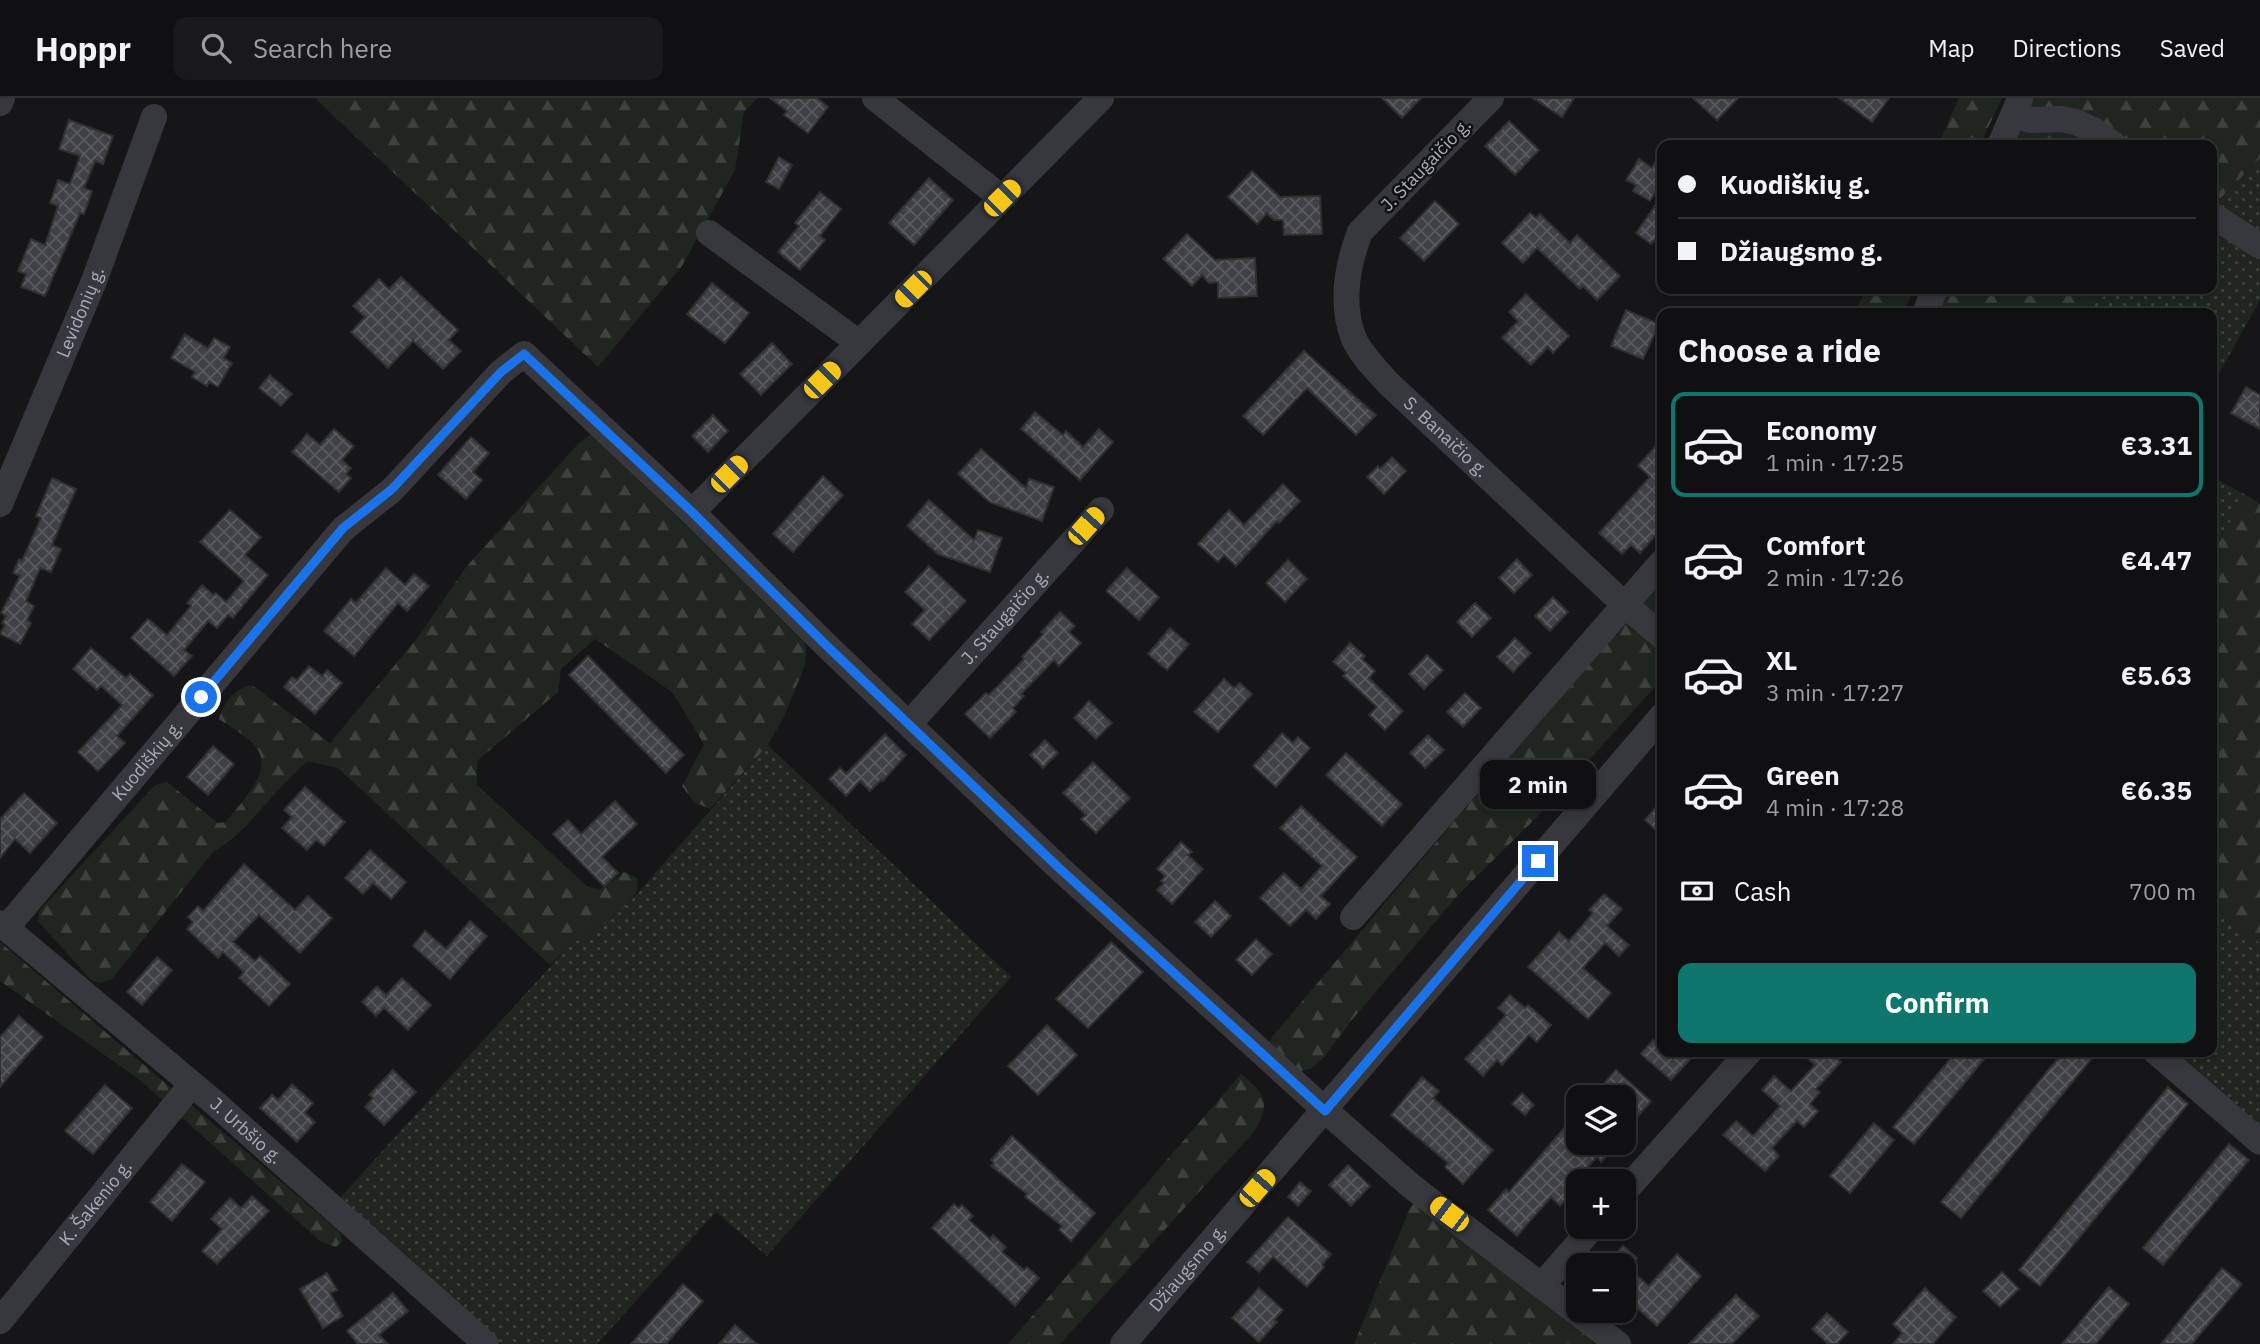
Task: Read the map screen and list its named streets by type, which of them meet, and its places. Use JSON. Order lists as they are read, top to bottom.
{
  "streets": {
    "street": [
      "J. Staugaičio g.",
      "Levidonių g.",
      "S. Banaičio g.",
      "Kuodiškių g.",
      "J. Urbšio g.",
      "K. Šakenio g.",
      "Džiaugsmo g."
    ]
  },
  "crossings": [
    ["J. Staugaičio g.", "S. Banaičio g."],
    ["Kuodiškių g.", "J. Urbšio g."],
    ["J. Urbšio g.", "K. Šakenio g."]
  ],
  "page": {
    "header": "Hoppr",
    "search": "Search here",
    "nav": ["Map", "Directions", "Saved"],
    "banner": ["Kuodiškių g.", "Džiaugsmo g."],
    "heading": "Choose a ride",
    "list": [
      {
        "name": "Economy",
        "note": "1 min · 17:25",
        "value": "€3.31"
      },
      {
        "name": "Comfort",
        "note": "2 min · 17:26",
        "value": "€4.47"
      },
      {
        "name": "XL",
        "note": "3 min · 17:27",
        "value": "€5.63"
      },
      {
        "name": "Green",
        "note": "4 min · 17:28",
        "value": "€6.35"
      }
    ],
    "bubble": "2 min",
    "pay": ["Cash", "700 m"],
    "buttons": "Confirm",
    "map_buttons": ["+", "−"]
  }
}
